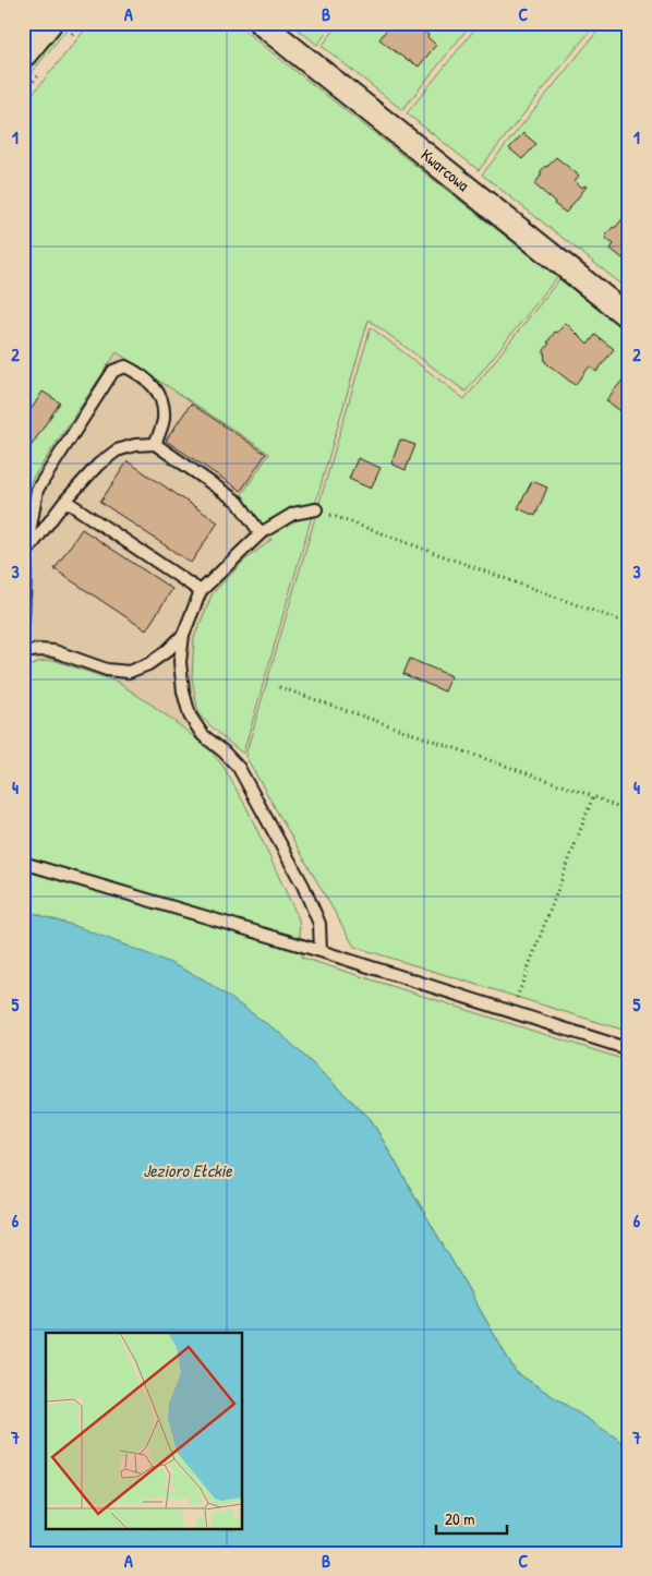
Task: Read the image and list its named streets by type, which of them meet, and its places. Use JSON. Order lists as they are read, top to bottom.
{
  "streets": {
    "street": ["Kwarcowa"]
  },
  "water": ["Jezioro Ełckie"],
  "scale_bar": "20 m",
  "grid": {
    "columns": ["A", "B", "C"],
    "rows": [
      "1",
      "2",
      "3",
      "4",
      "5",
      "6",
      "7"
    ]
  }
}
